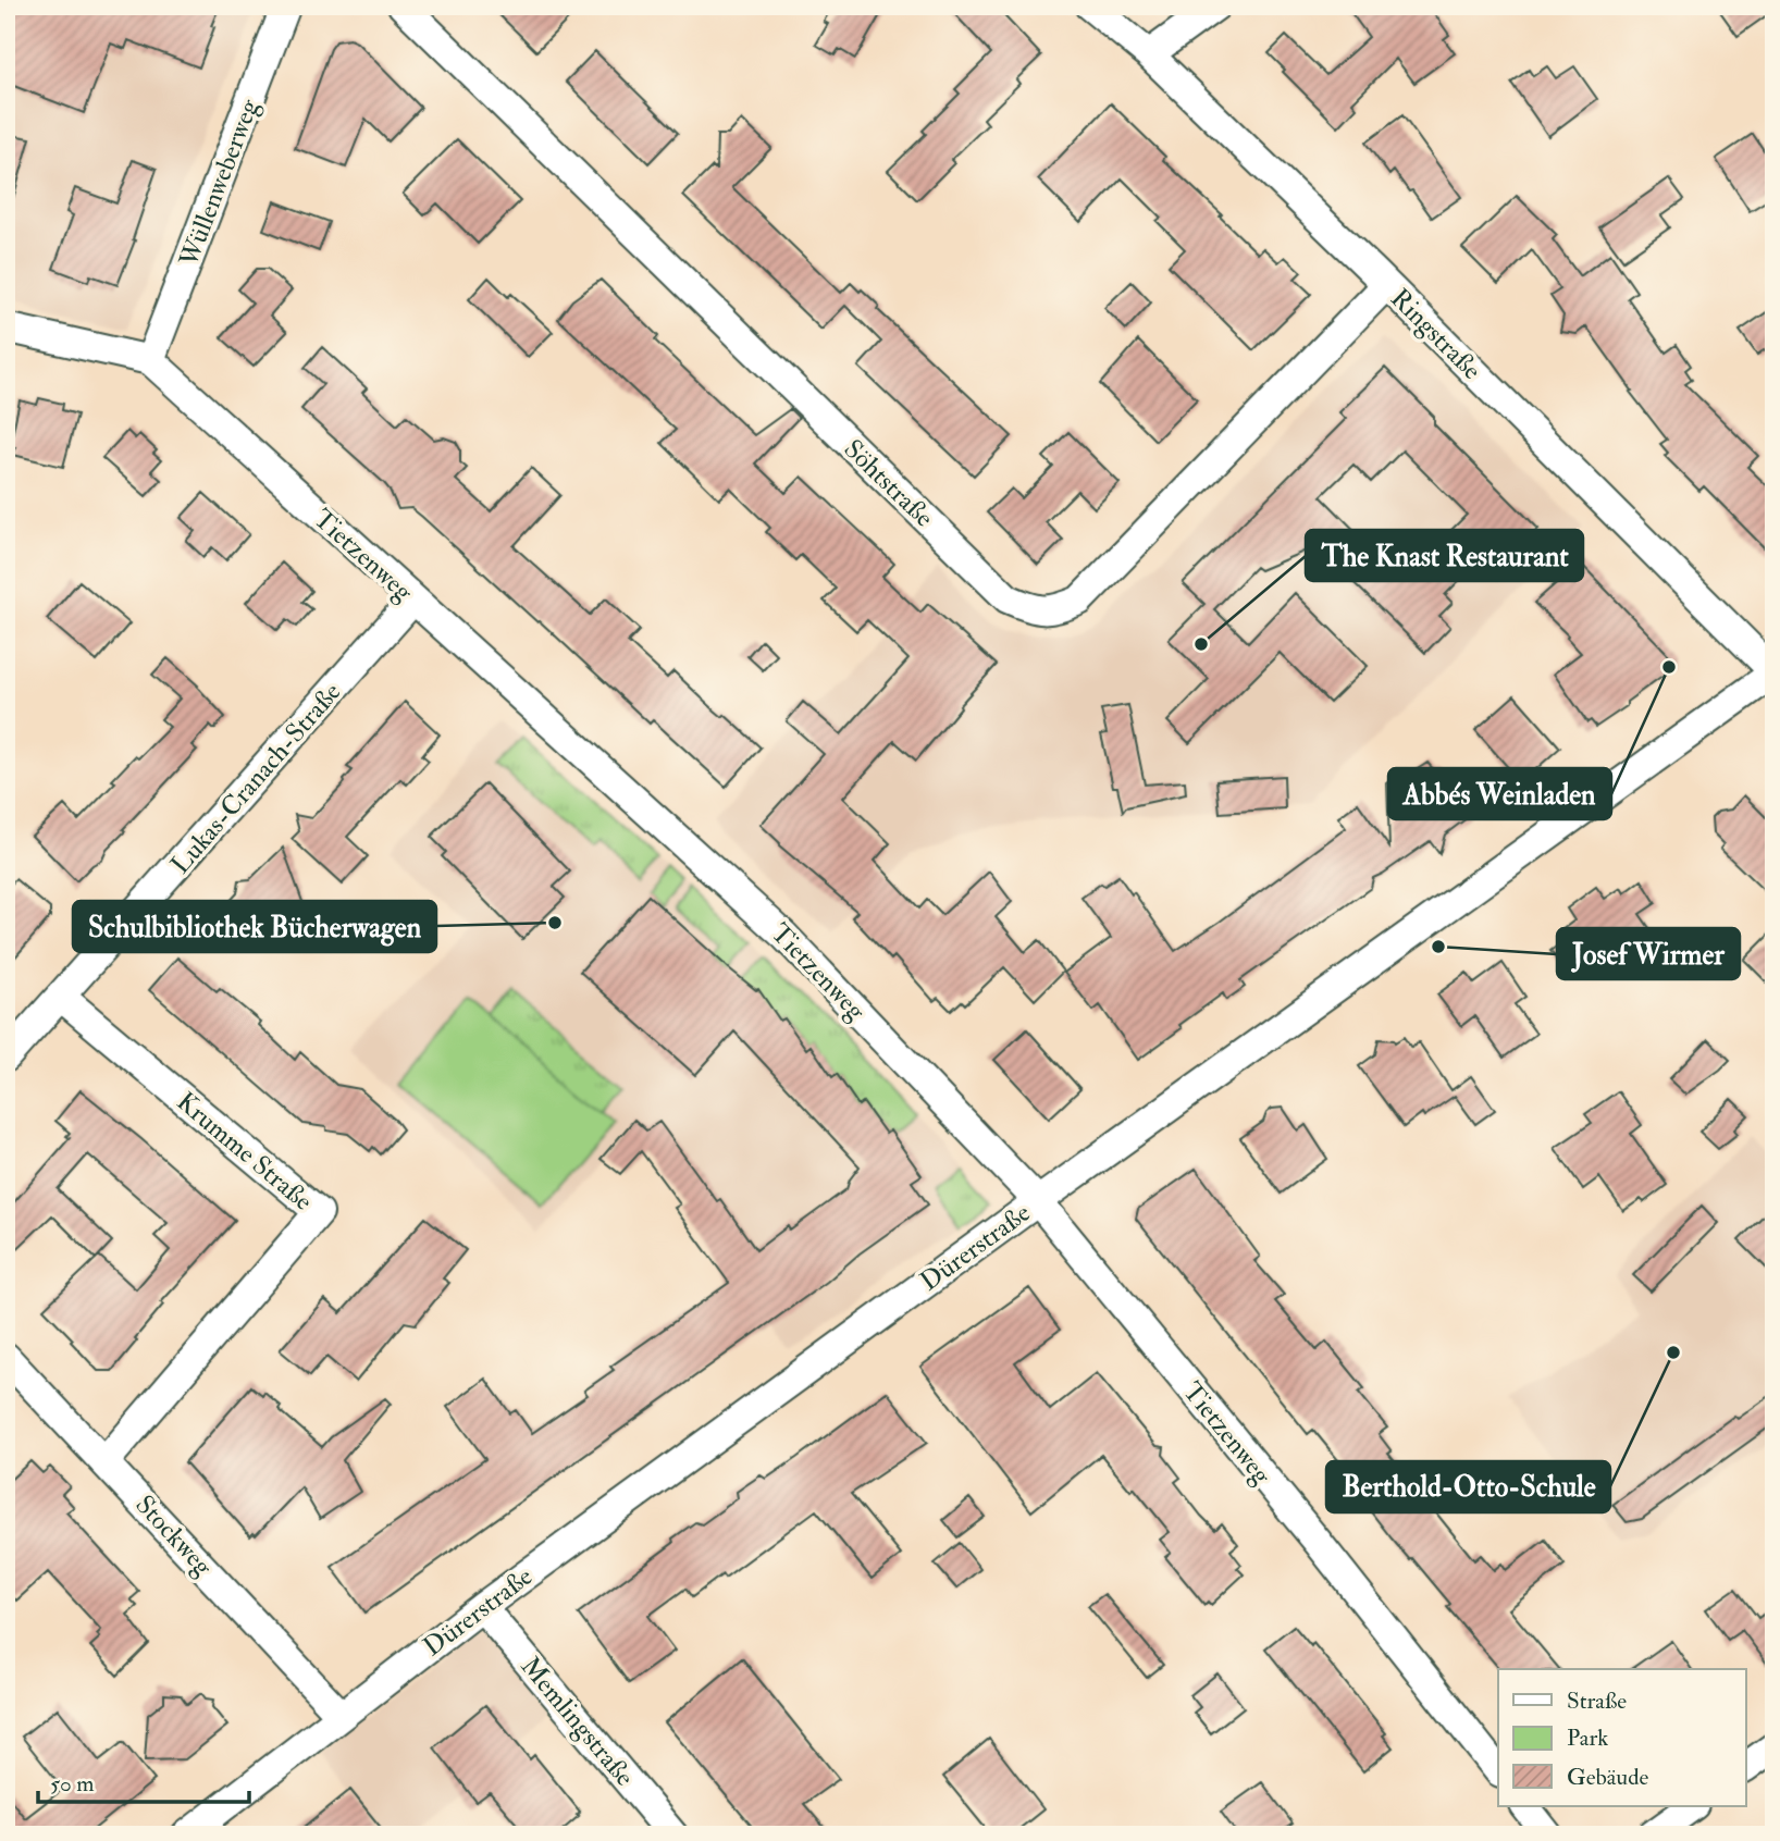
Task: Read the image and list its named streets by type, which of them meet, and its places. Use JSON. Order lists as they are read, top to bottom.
{
  "streets": {
    "street": [
      "Wüllenweberweg",
      "Ringstraße",
      "Söhtstraße",
      "Tietzenweg",
      "Lukas-Cranach-Straße",
      "Krumme Straße",
      "Dürerstraße",
      "Stockweg",
      "Memlingstraße"
    ]
  },
  "crossings": [
    ["Wüllenweberweg", "Tietzenweg"],
    ["Ringstraße", "Söhtstraße"],
    ["Ringstraße", "Dürerstraße"],
    ["Tietzenweg", "Lukas-Cranach-Straße"],
    ["Tietzenweg", "Dürerstraße"],
    ["Lukas-Cranach-Straße", "Krumme Straße"],
    ["Krumme Straße", "Stockweg"],
    ["Dürerstraße", "Stockweg"],
    ["Dürerstraße", "Memlingstraße"]
  ],
  "places": [
    "The Knast Restaurant",
    "Abbés Weinladen",
    "Schulbibliothek Bücherwagen",
    "Josef Wirmer",
    "Berthold-Otto-Schule"
  ],
  "legend": ["Straße", "Park", "Gebäude"],
  "scale_bar": "50 m"
}
